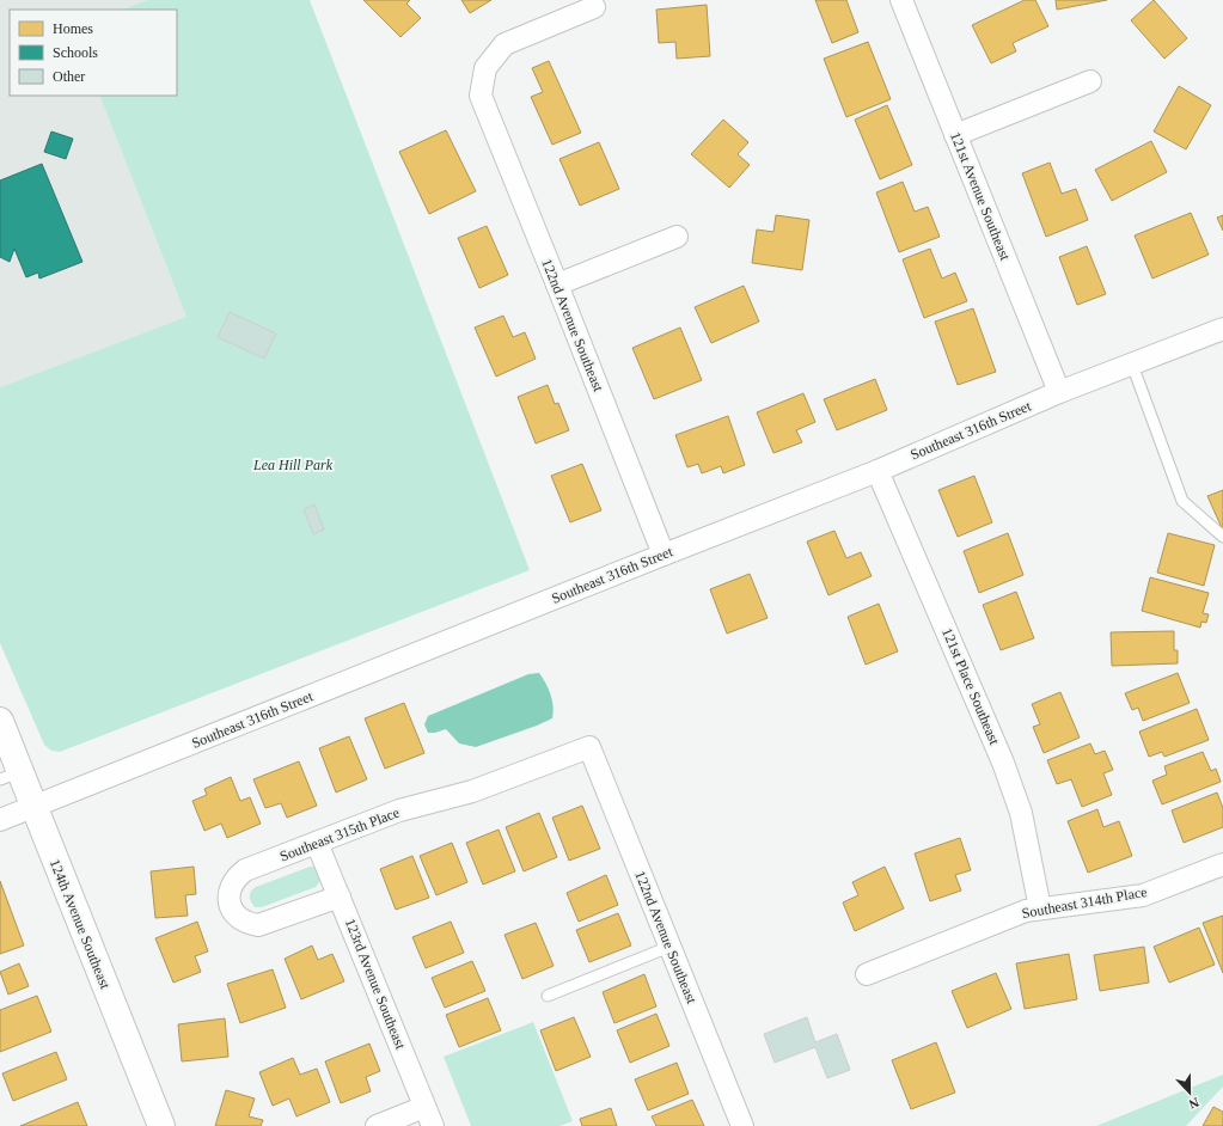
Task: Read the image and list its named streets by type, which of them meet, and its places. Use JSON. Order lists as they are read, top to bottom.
{
  "streets": {
    "street": [
      "121st Avenue Southeast",
      "122nd Avenue Southeast",
      "Southeast 316th Street",
      "121st Place Southeast",
      "Southeast 315th Place",
      "Southeast 314th Place",
      "124th Avenue Southeast",
      "123rd Avenue Southeast"
    ]
  },
  "crossings": [
    ["121st Avenue Southeast", "Southeast 316th Street"],
    ["122nd Avenue Southeast", "Southeast 316th Street"],
    ["122nd Avenue Southeast", "Southeast 315th Place"],
    ["Southeast 316th Street", "121st Place Southeast"],
    ["Southeast 316th Street", "124th Avenue Southeast"],
    ["121st Place Southeast", "Southeast 314th Place"],
    ["Southeast 315th Place", "123rd Avenue Southeast"]
  ],
  "parks": ["Lea Hill Park"],
  "legend": ["Homes", "Schools", "Other"],
  "north": "bottom"
}
